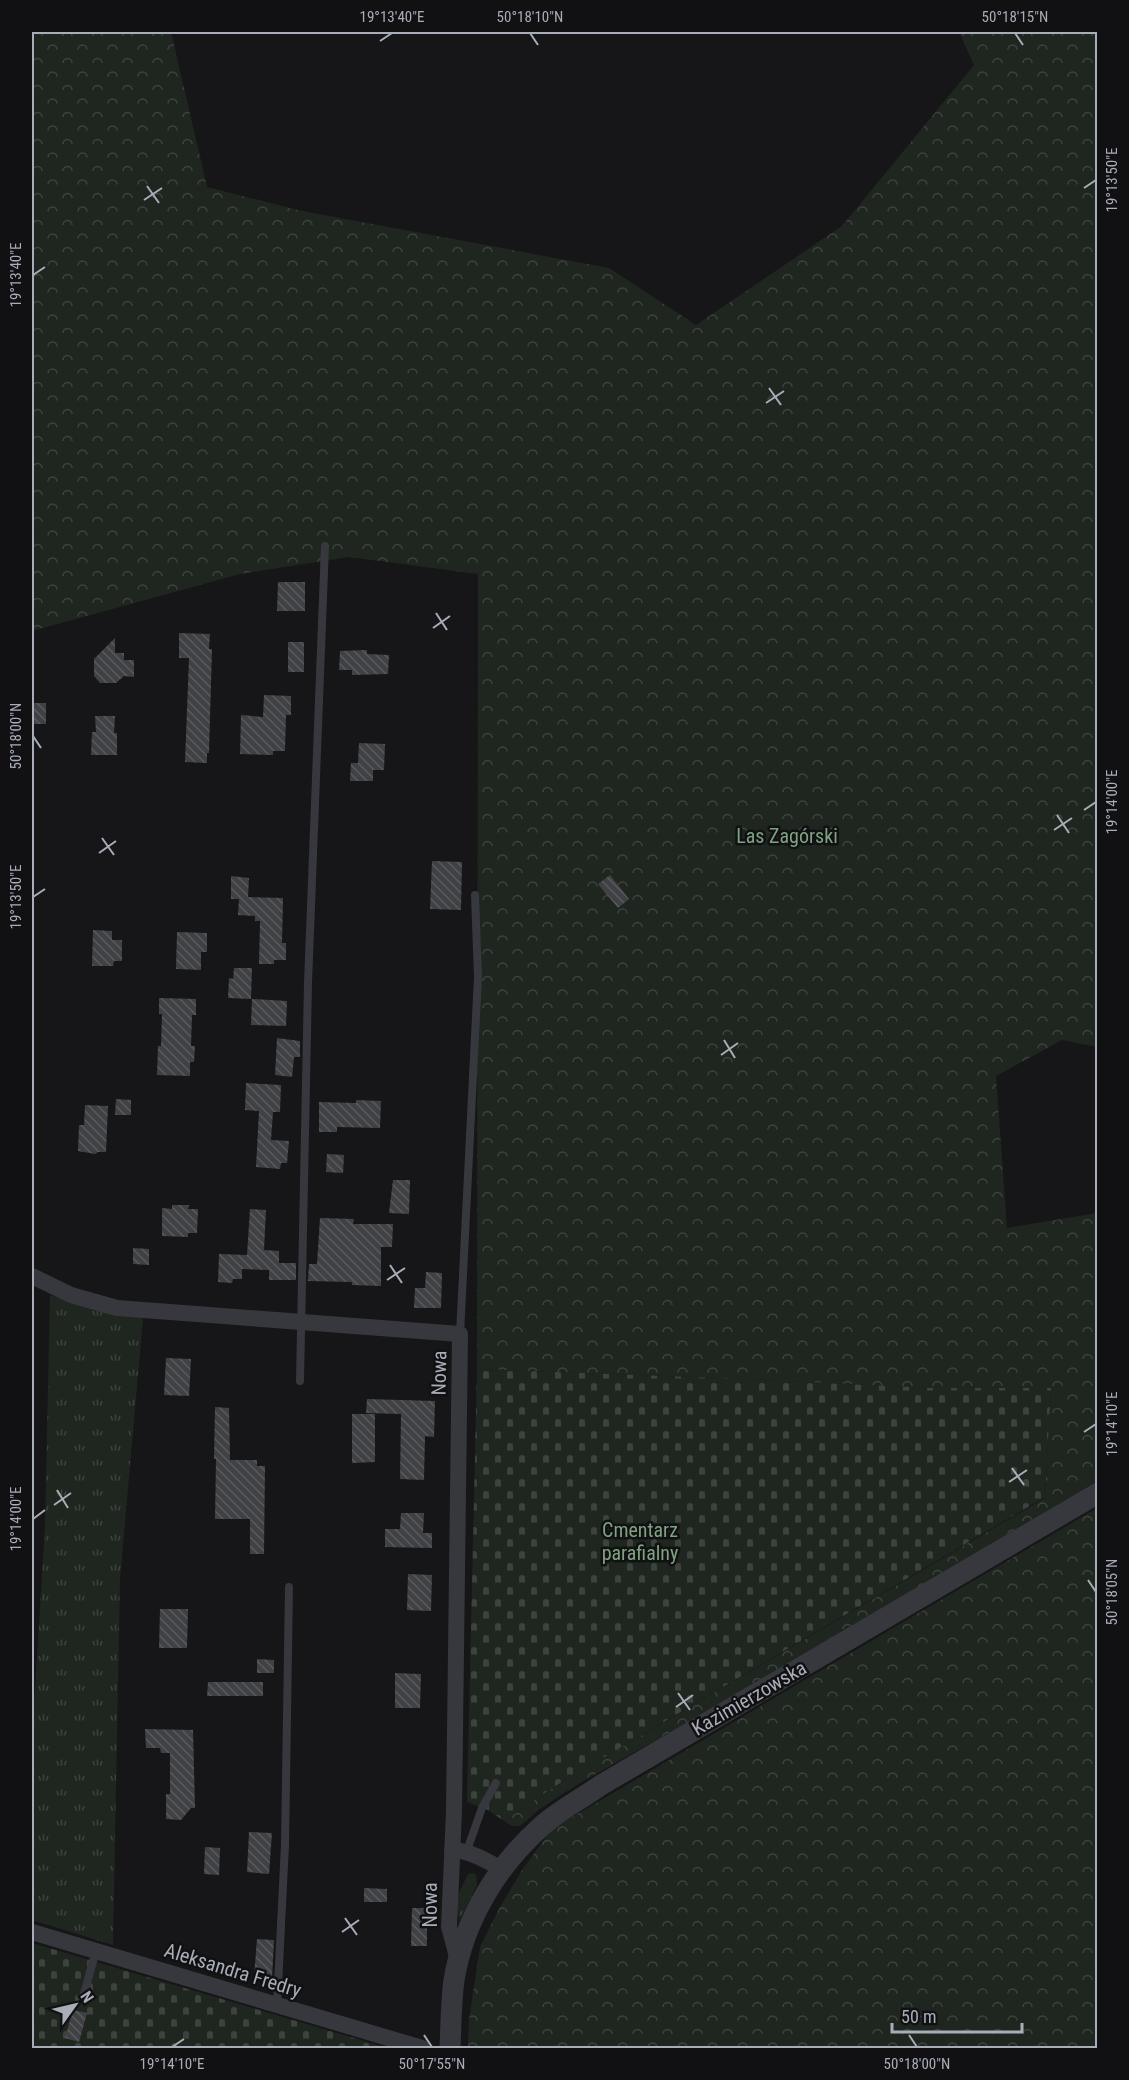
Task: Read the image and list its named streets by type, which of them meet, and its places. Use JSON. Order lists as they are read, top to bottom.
{
  "streets": {
    "street": ["Nowa", "Kazimierzowska", "Aleksandra Fredry"]
  },
  "crossings": [
    ["Nowa", "Kazimierzowska"]
  ],
  "parks": ["Las Zagórski", "Cmentarz parafialny"],
  "scale_bar": "50 m",
  "north": "top right",
  "coordinates": [
    "19°13'40\"E",
    "50°18'10\"N",
    "50°18'15\"N",
    "19°13'50\"E",
    "50°18'00\"N",
    "19°14'00\"E",
    "19°14'10\"E",
    "50°18'05\"N",
    "50°17'55\"N"
  ]
}
